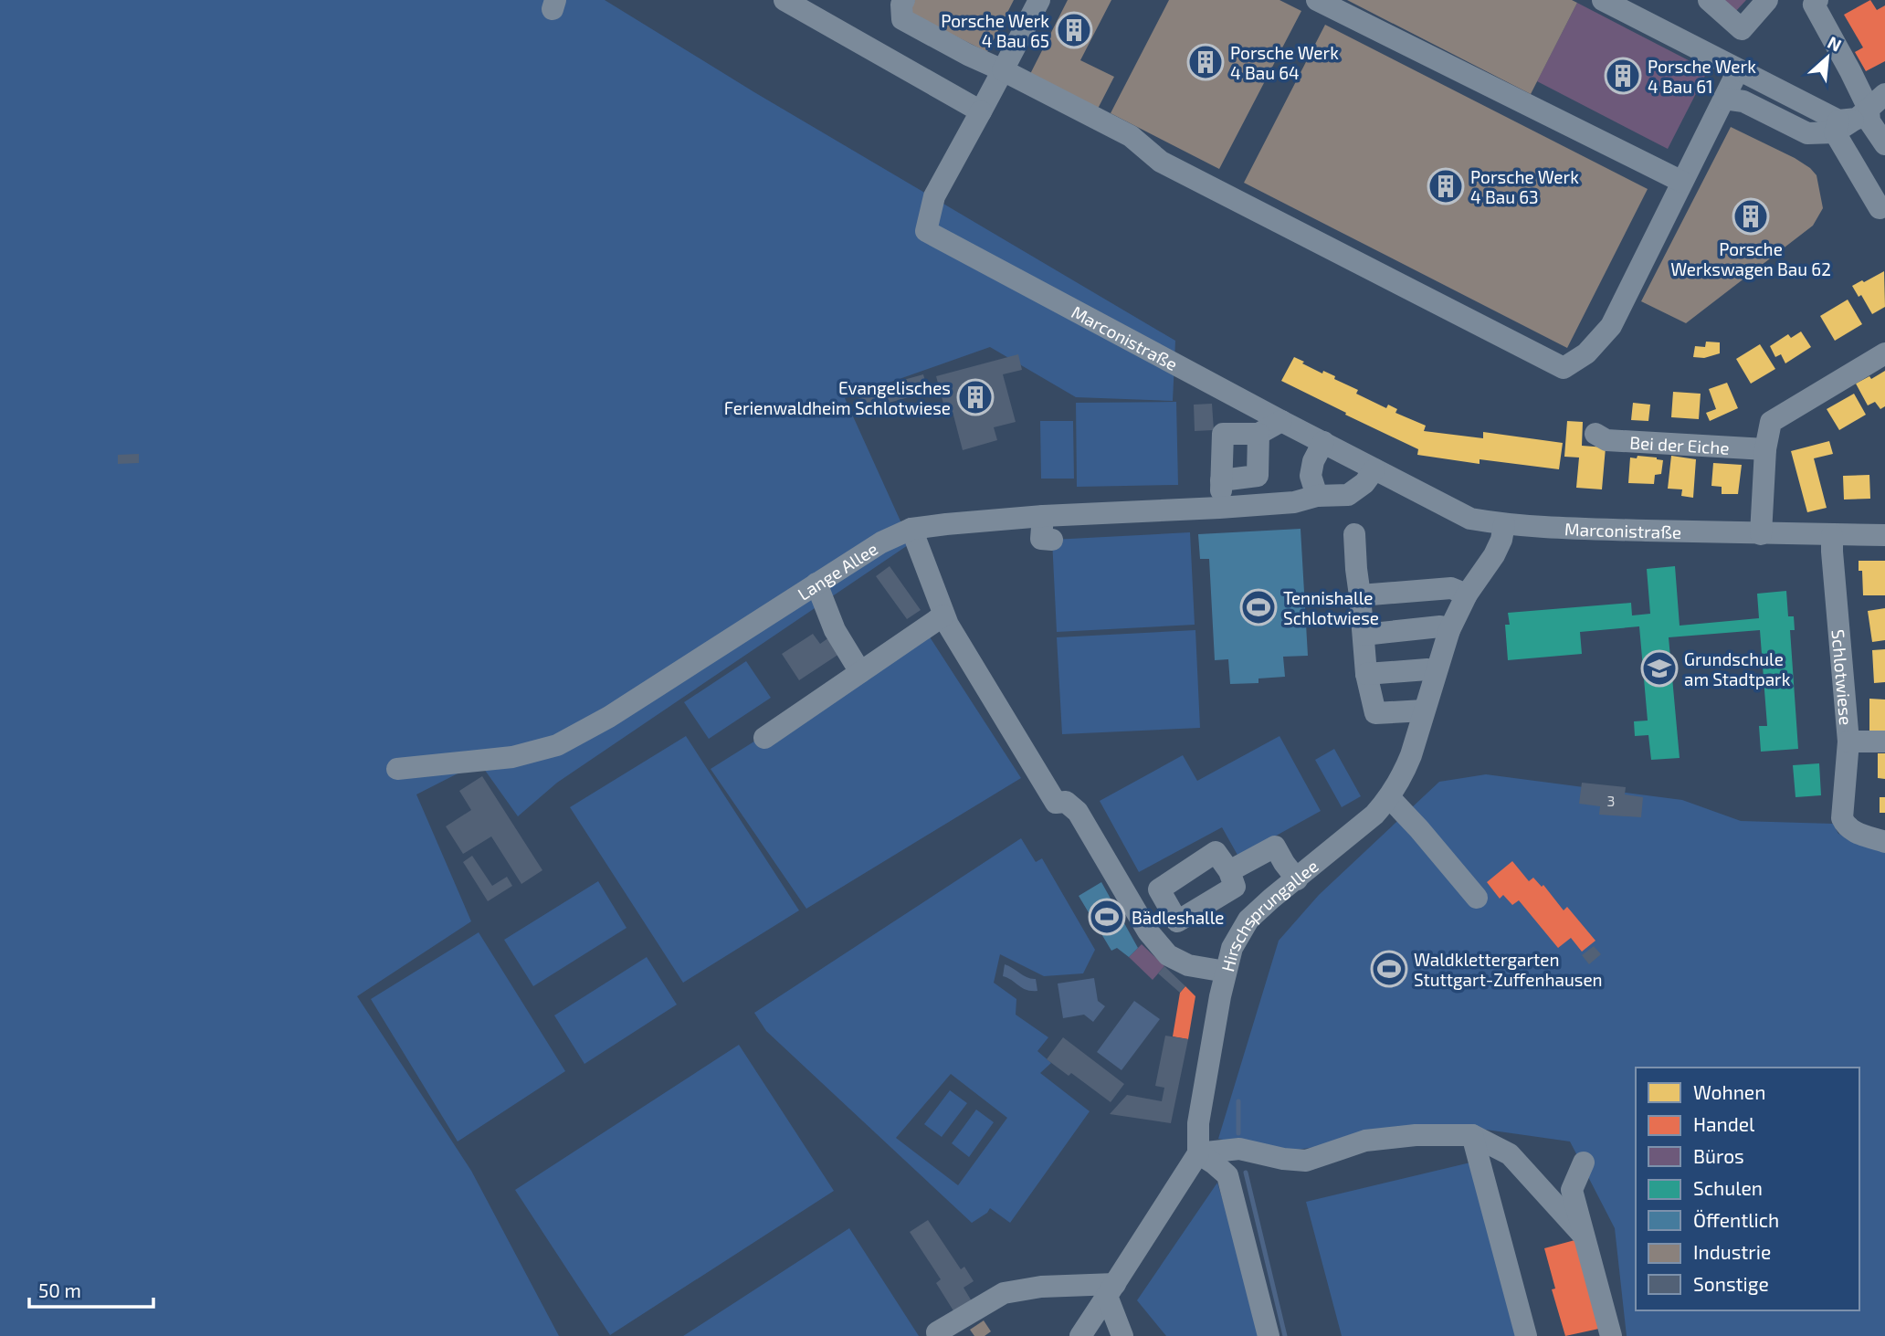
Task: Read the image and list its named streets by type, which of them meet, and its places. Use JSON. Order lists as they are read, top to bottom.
{
  "streets": {
    "street": [
      "Marconistraße",
      "Bei der Eiche",
      "Lange Allee",
      "Schlotwiese",
      "Hirschsprungallee"
    ]
  },
  "crossings": [
    ["Marconistraße", "Schlotwiese"],
    ["Marconistraße", "Hirschsprungallee"]
  ],
  "places": {
    "building": [
      "Porsche Werk 4 Bau 65",
      "Porsche Werk 4 Bau 64",
      "Porsche Werk 4 Bau 61",
      "Porsche Werk 4 Bau 63",
      "Porsche Werkswagen Bau 62",
      "Evangelisches Ferienwaldheim Schlotwiese"
    ],
    "sports": ["Tennishalle Schlotwiese", "Bädleshalle", "Waldklettergarten Stuttgart-Zuffenhausen"],
    "school or university": ["Grundschule am Stadtpark"]
  },
  "house_numbers": ["3"],
  "legend": [
    "Wohnen",
    "Handel",
    "Büros",
    "Schulen",
    "Öffentlich",
    "Industrie",
    "Sonstige"
  ],
  "scale_bar": "50 m",
  "north": "top right"
}
